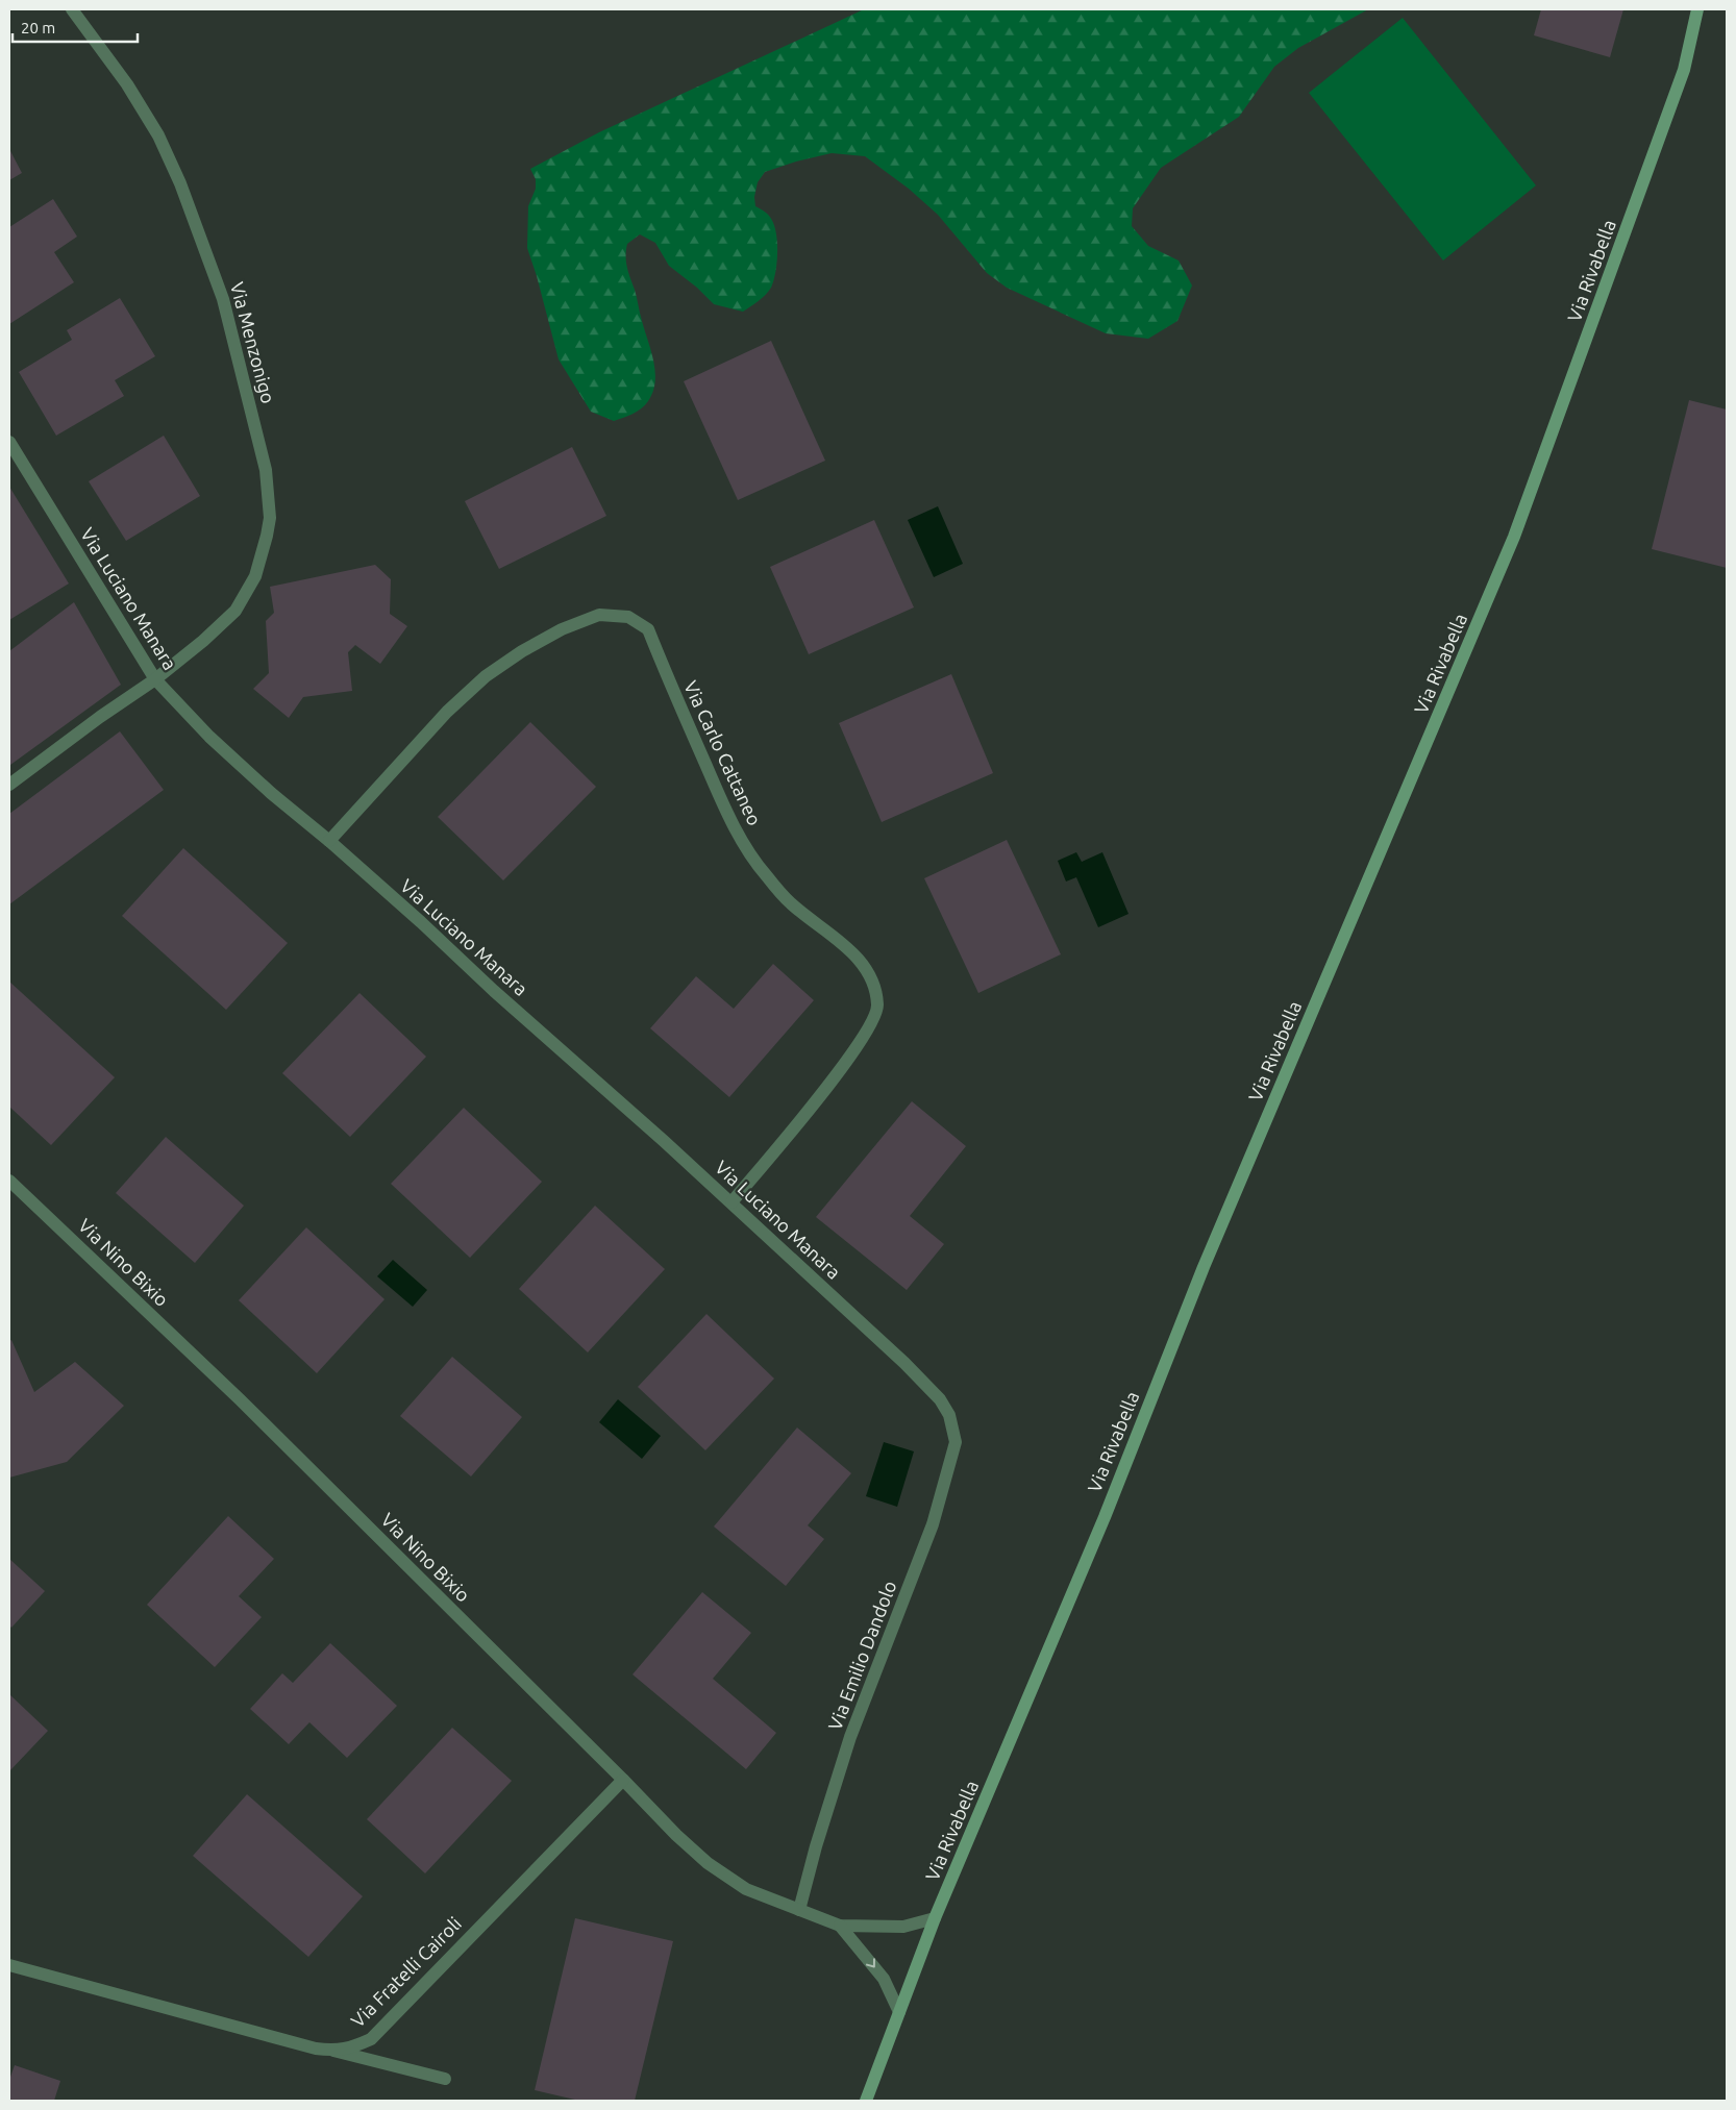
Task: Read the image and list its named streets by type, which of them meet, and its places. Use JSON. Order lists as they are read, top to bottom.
{
  "streets": {
    "street": [
      "Via Rivabella",
      "Via Menzonigo",
      "Via Luciano Manara",
      "Via Carlo Cattaneo",
      "Via Nino Bixio",
      "Via Emilio Dandolo",
      "Via Fratelli Cairoli"
    ]
  },
  "crossings": [
    ["Via Rivabella", "Via Nino Bixio"],
    ["Via Menzonigo", "Via Luciano Manara"],
    ["Via Luciano Manara", "Via Carlo Cattaneo"],
    ["Via Luciano Manara", "Via Emilio Dandolo"],
    ["Via Nino Bixio", "Via Emilio Dandolo"],
    ["Via Nino Bixio", "Via Fratelli Cairoli"]
  ],
  "scale_bar": "20 m"
}
